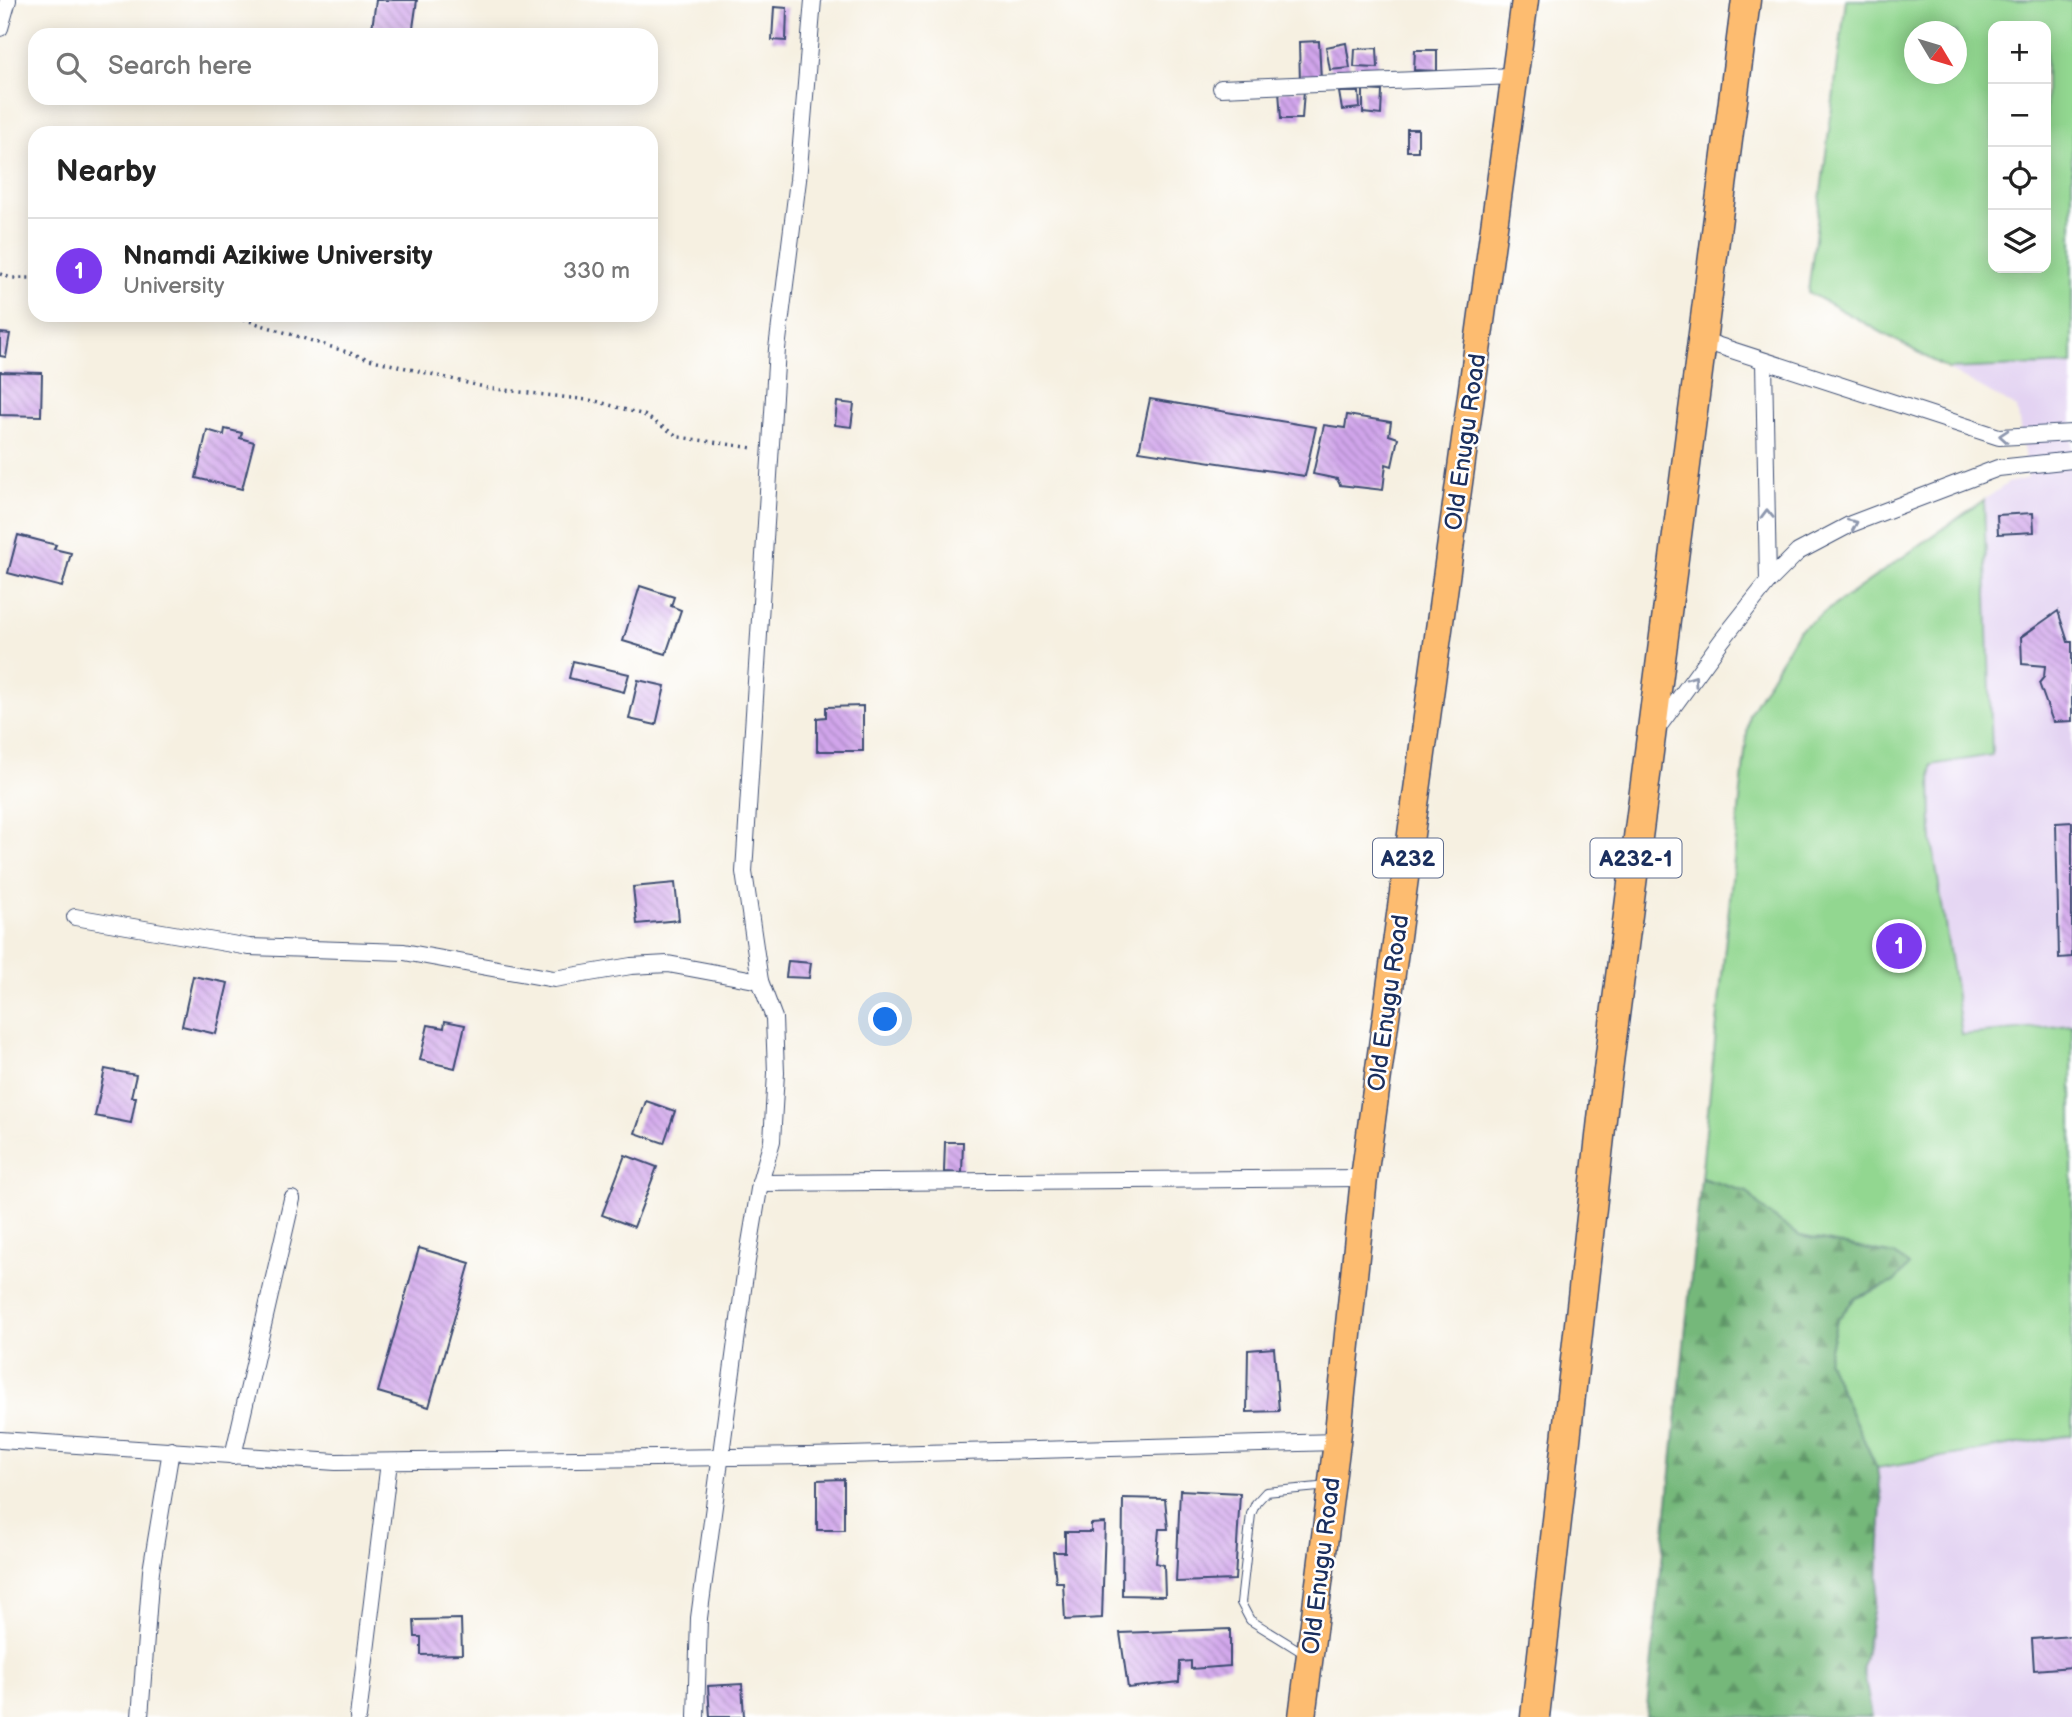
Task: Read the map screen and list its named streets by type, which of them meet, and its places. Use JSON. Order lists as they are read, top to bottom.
{
  "streets": {
    "highway": ["A232-1"],
    "main road": ["Old Enugu Road", "A232"]
  },
  "north": "bottom right",
  "page": {
    "map_buttons": ["+", "−"],
    "search": "Search here",
    "heading": "Nearby",
    "list": [
      {
        "mark": "1",
        "name": "Nnamdi Azikiwe University",
        "note": "University",
        "value": "330 m"
      }
    ],
    "pins": "1"
  }
}
